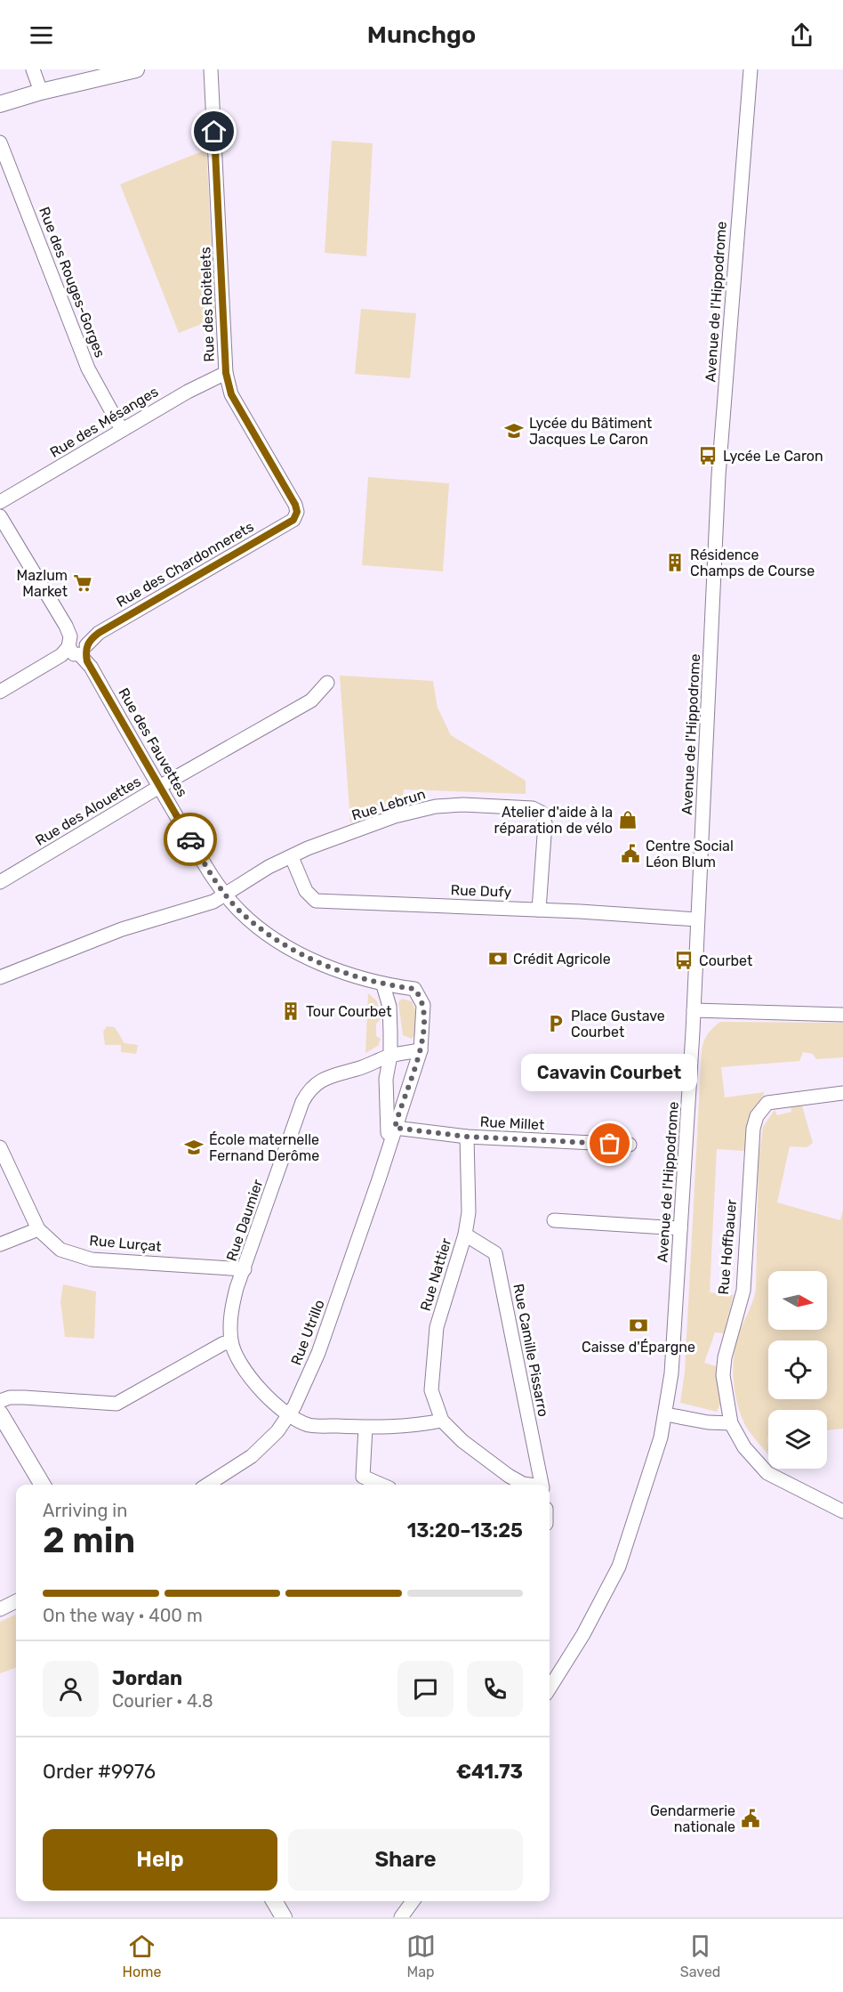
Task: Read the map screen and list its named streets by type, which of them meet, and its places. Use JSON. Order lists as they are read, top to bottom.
{
  "streets": {
    "street": [
      "Rue des Rouges-Gorges",
      "Avenue de l'Hippodrome",
      "Rue des Roitelets",
      "Rue des Mésanges",
      "Rue des Chardonnerets",
      "Rue des Fauvettes",
      "Rue Lebrun",
      "Rue des Alouettes",
      "Rue Dufy",
      "Rue Millet",
      "Rue Daumier",
      "Rue Lurçat",
      "Rue Hoffbauer",
      "Rue Nattier",
      "Rue Utrillo",
      "Rue Camille Pissarro"
    ]
  },
  "crossings": [
    ["Rue des Rouges-Gorges", "Rue des Mésanges"],
    ["Avenue de l'Hippodrome", "Rue Dufy"],
    ["Rue des Roitelets", "Rue des Mésanges"],
    ["Rue des Roitelets", "Rue des Chardonnerets"],
    ["Rue des Chardonnerets", "Rue des Fauvettes"],
    ["Rue des Fauvettes", "Rue Lebrun"],
    ["Rue des Fauvettes", "Rue des Alouettes"],
    ["Rue des Fauvettes", "Rue Utrillo"],
    ["Rue Lebrun", "Rue Dufy"],
    ["Rue Millet", "Rue Nattier"],
    ["Rue Millet", "Rue Utrillo"],
    ["Rue Daumier", "Rue Lurçat"],
    ["Rue Daumier", "Rue Utrillo"],
    ["Rue Nattier", "Rue Camille Pissarro"]
  ],
  "places": {
    "school or university": ["Lycée du Bâtiment Jacques Le Caron", "École maternelle Fernand Derôme"],
    "bus stop": ["Lycée Le Caron", "Courbet"],
    "building": ["Résidence Champs de Course", "Tour Courbet"],
    "supermarket": ["Mazlum Market"],
    "shop": ["Atelier d'aide à la réparation de vélo"],
    "public building": ["Centre Social Léon Blum", "Gendarmerie nationale"],
    "bank": ["Crédit Agricole", "Caisse d'Épargne"],
    "parking": ["Place Gustave Courbet"],
    "other": ["Cavavin Courbet"]
  },
  "north": "right",
  "page": {
    "header": "Munchgo",
    "bubble": "Cavavin Courbet",
    "heading": ["2 min", "Arriving in", "13:20–13:25"],
    "panel": [
      "Jordan",
      "Courier · 4.8",
      "Order #9976",
      "€41.73"
    ],
    "bar": "On the way · 400 m",
    "buttons": ["Help", "Share"],
    "tabs": ["Home", "Map", "Saved"]
  }
}
